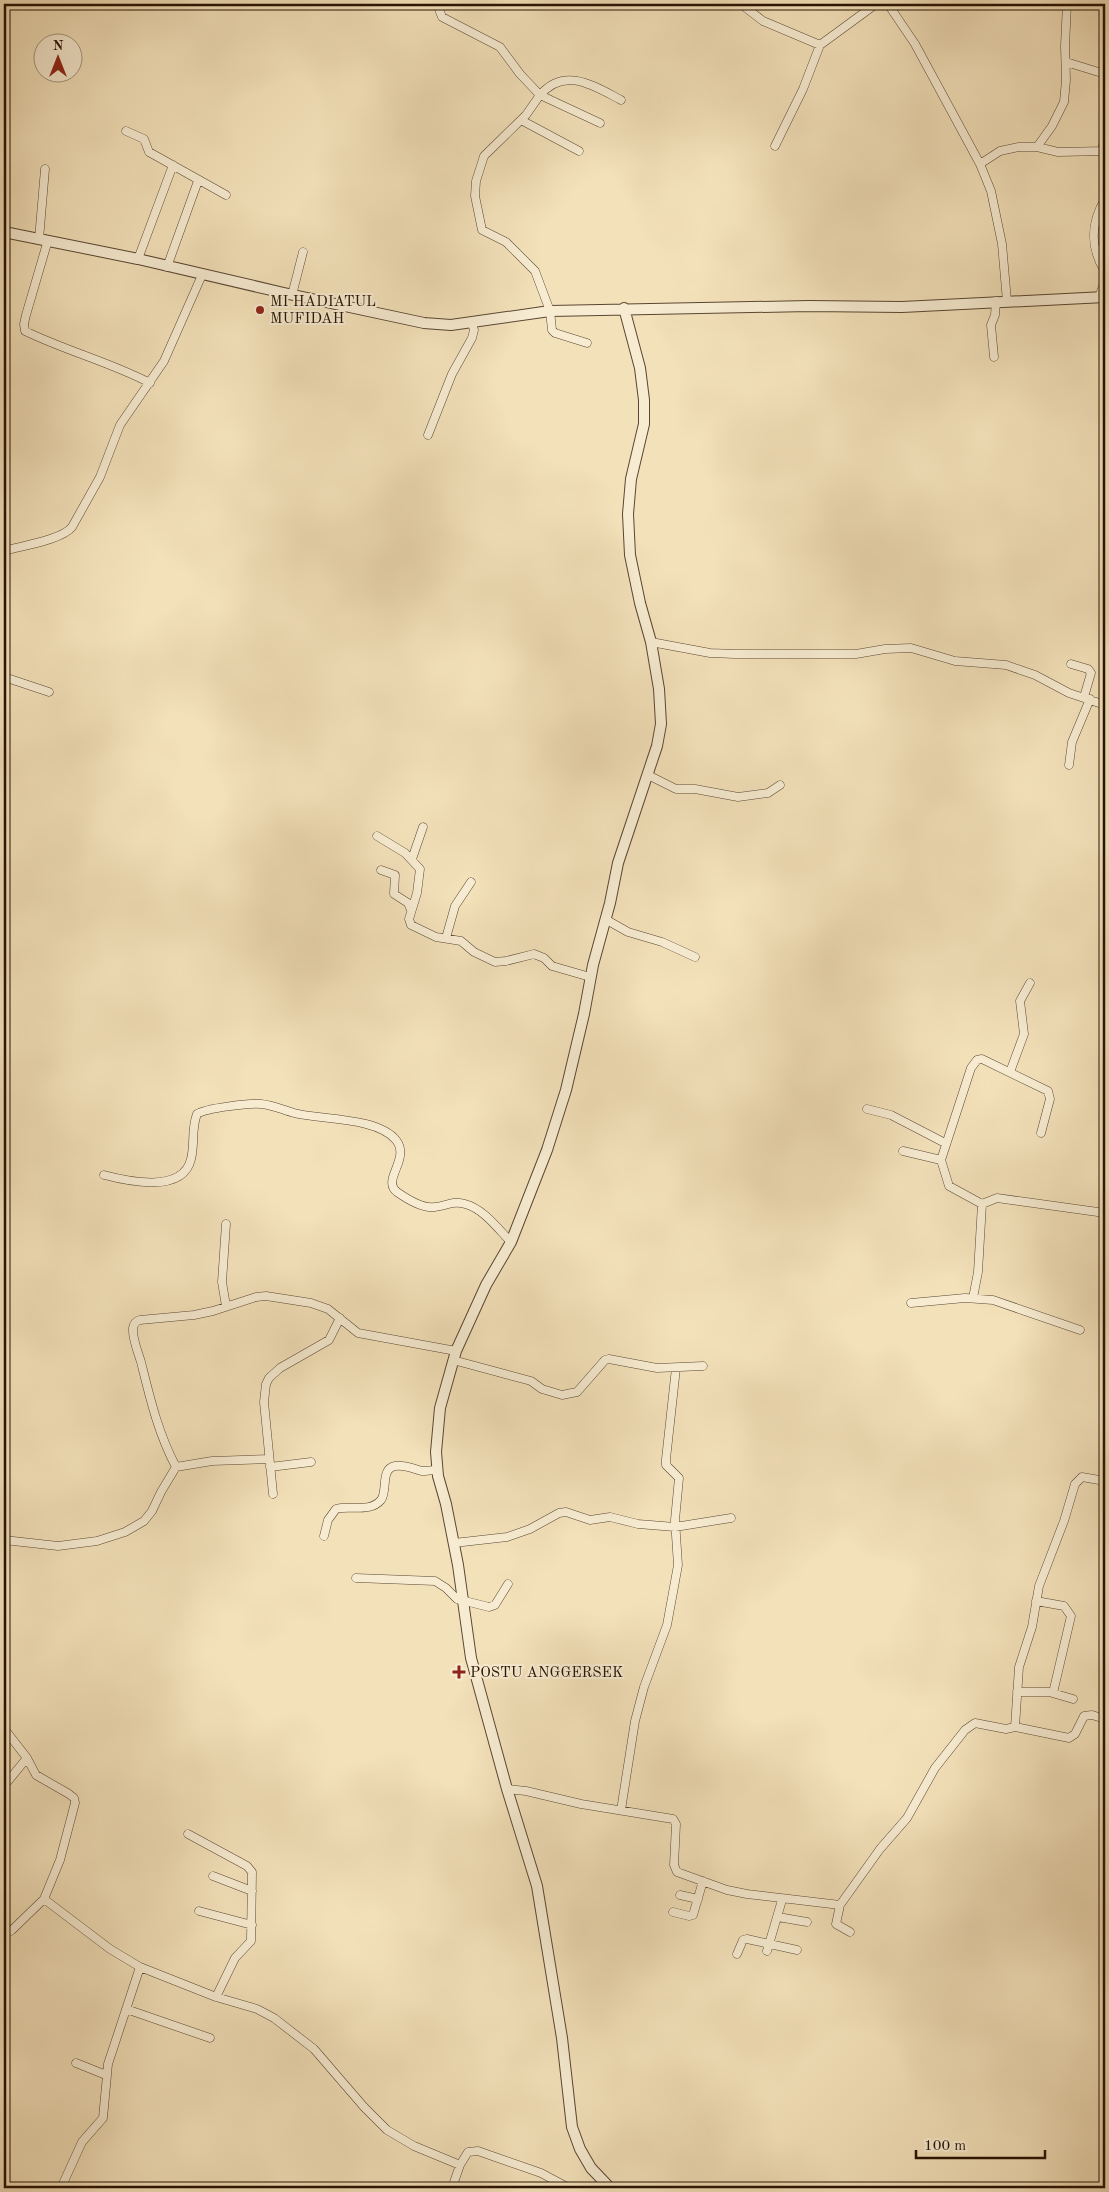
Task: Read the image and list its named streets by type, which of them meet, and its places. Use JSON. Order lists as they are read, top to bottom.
{
  "places": {
    "other": ["MI HADIATUL MUFIDAH"],
    "health": ["POSTU ANGGERSEK"]
  },
  "scale_bar": "100 m",
  "north": "top"
}
